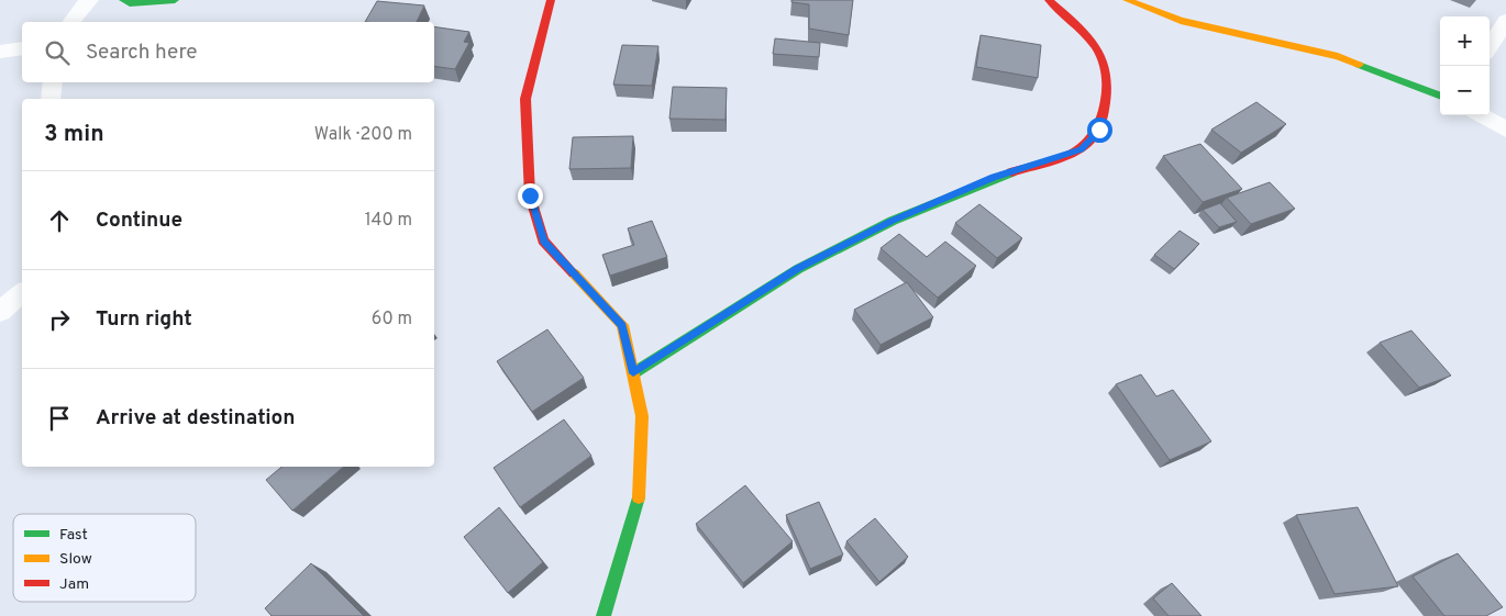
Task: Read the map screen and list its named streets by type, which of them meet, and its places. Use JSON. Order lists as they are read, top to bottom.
{
  "legend": ["Fast", "Slow", "Jam"],
  "page": {
    "map_buttons": ["+", "−"],
    "search": "Search here",
    "heading": ["3 min", "Walk · 200 m"],
    "list": [
      ["Continue", "140 m"],
      ["Turn right", "60 m"],
      "Arrive at destination"
    ]
  }
}
